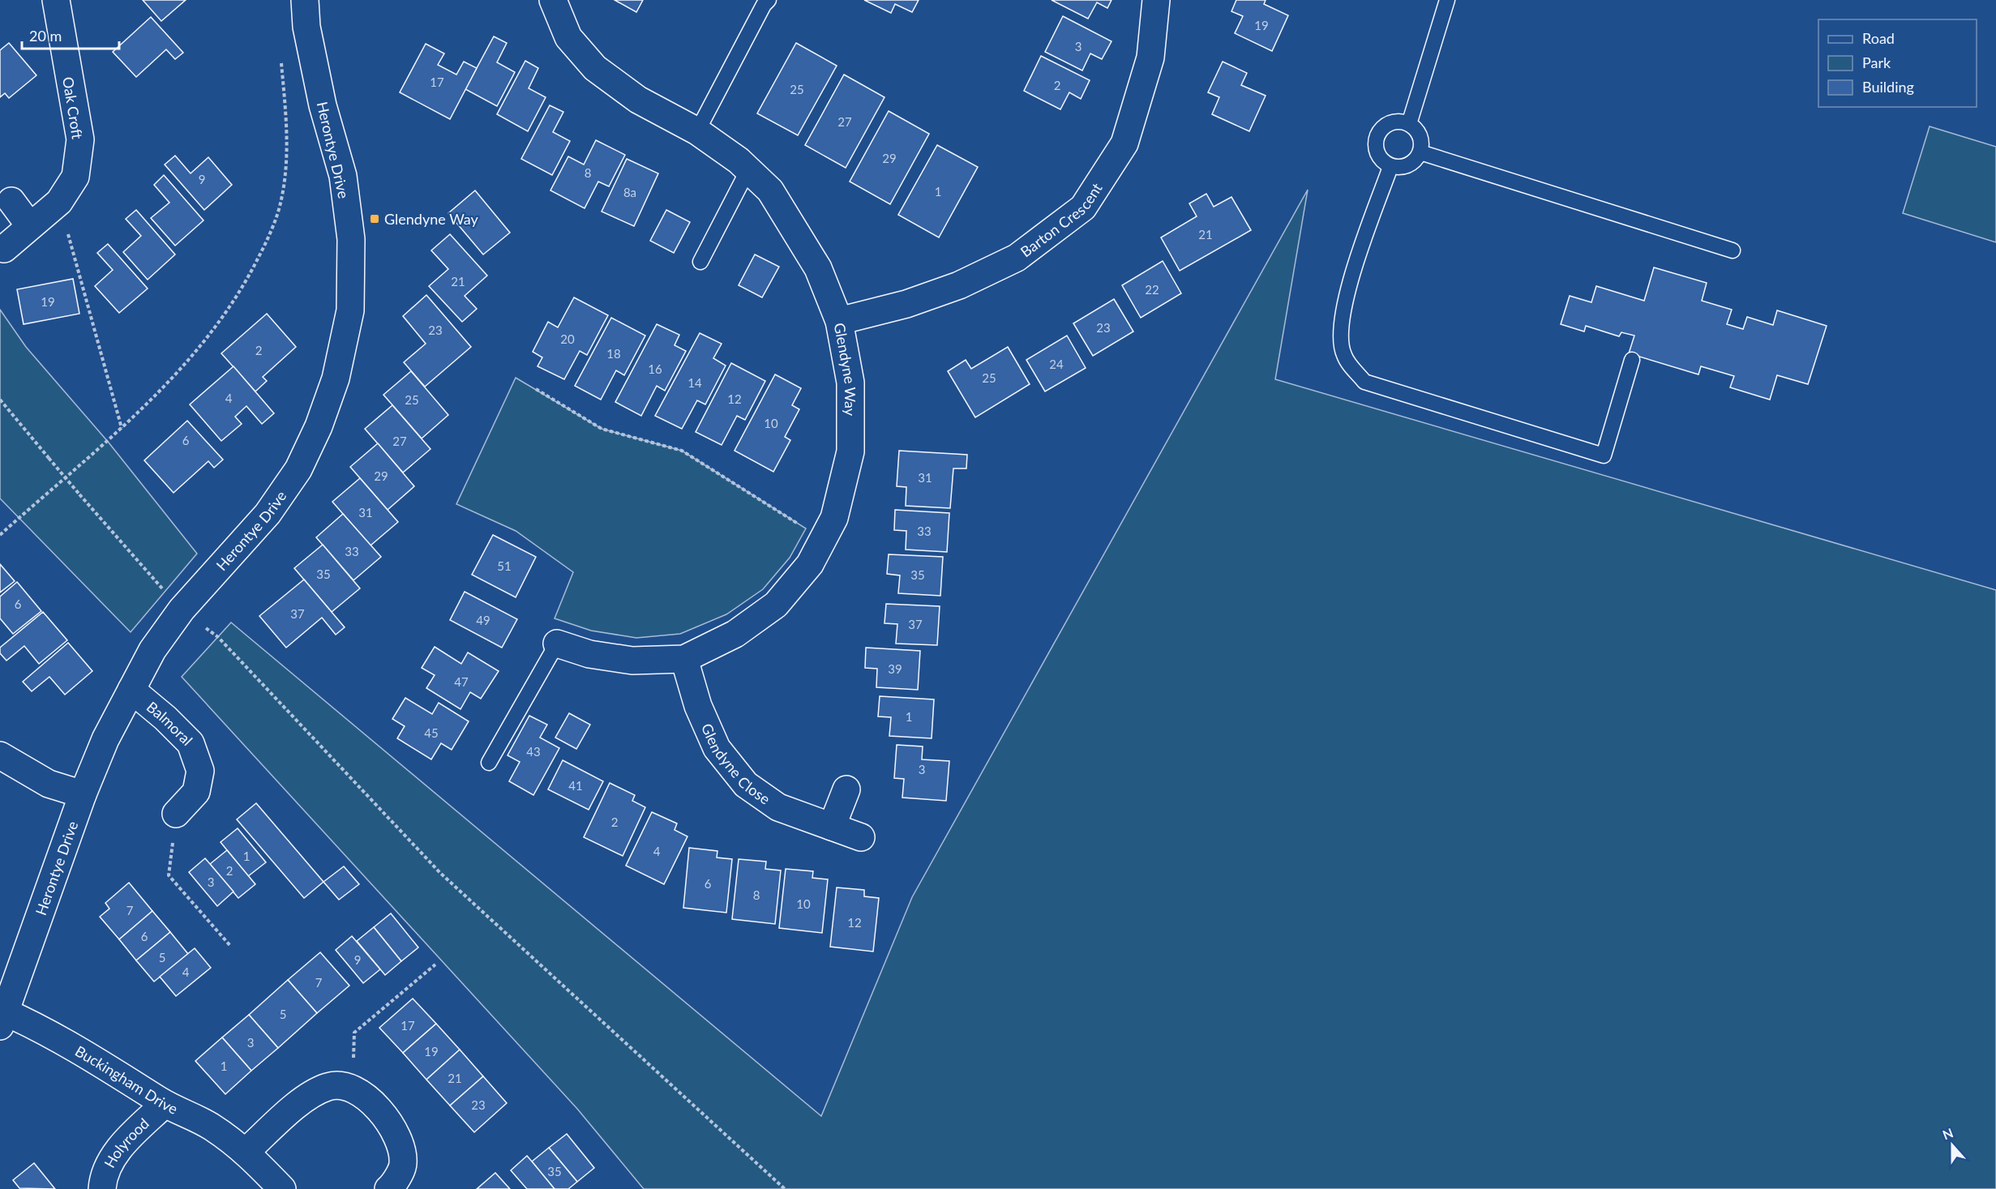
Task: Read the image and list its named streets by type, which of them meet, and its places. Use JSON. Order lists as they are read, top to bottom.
{
  "streets": {
    "street": [
      "Oak Croft",
      "Herontye Drive",
      "Barton Crescent",
      "Glendyne Way",
      "Balmoral",
      "Glendyne Close",
      "Buckingham Drive",
      "Holyrood"
    ]
  },
  "crossings": [
    ["Herontye Drive", "Balmoral"],
    ["Herontye Drive", "Buckingham Drive"],
    ["Barton Crescent", "Glendyne Way"],
    ["Glendyne Way", "Glendyne Close"],
    ["Buckingham Drive", "Holyrood"]
  ],
  "places": {
    "transit": ["Glendyne Way"]
  },
  "house_numbers": [
    "19",
    "3",
    "17",
    "2",
    "25",
    "27",
    "29",
    "8",
    "9",
    "1",
    "8a",
    "21",
    "21",
    "22",
    "19",
    "23",
    "23",
    "20",
    "2",
    "18",
    "24",
    "16",
    "25",
    "14",
    "4",
    "12",
    "25",
    "10",
    "6",
    "27",
    "29",
    "31",
    "31",
    "33",
    "33",
    "51",
    "35",
    "35",
    "6",
    "37",
    "49",
    "37",
    "39",
    "47",
    "1",
    "45",
    "43",
    "3",
    "41",
    "2",
    "4",
    "1",
    "2",
    "3",
    "6",
    "8",
    "10",
    "7",
    "12",
    "6",
    "5",
    "9",
    "4",
    "7",
    "5",
    "17",
    "3",
    "19",
    "1",
    "21",
    "23",
    "35"
  ],
  "legend": ["Road", "Park", "Building"],
  "scale_bar": "20 m",
  "north": "top"
}
